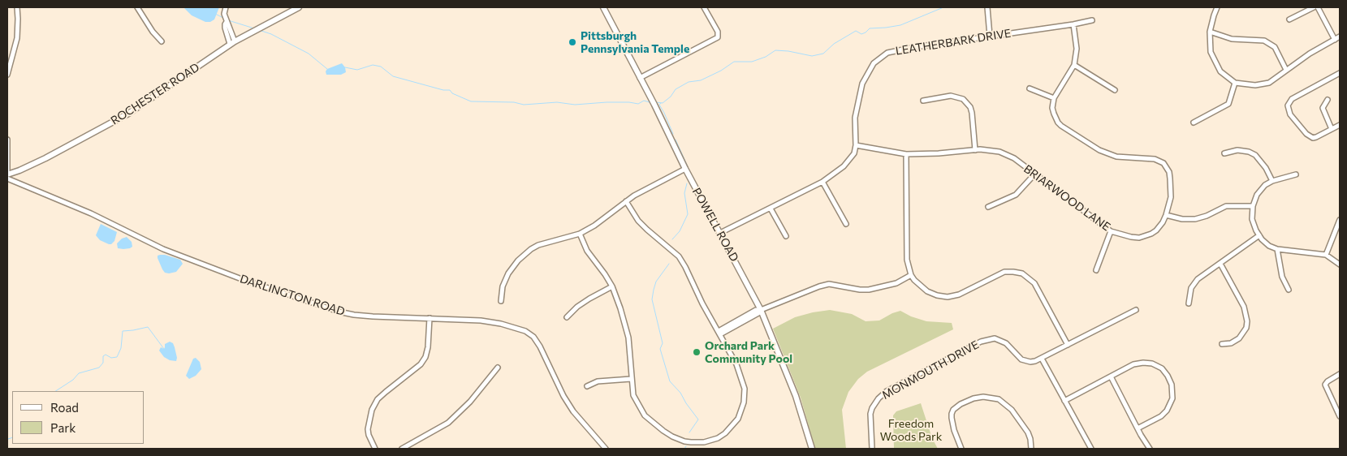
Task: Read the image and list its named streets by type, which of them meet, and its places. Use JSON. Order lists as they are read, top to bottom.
{
  "streets": {
    "street": [
      "LEATHERBARK DRIVE",
      "ROCHESTER ROAD",
      "BRIARWOOD LANE",
      "POWELL ROAD",
      "DARLINGTON ROAD",
      "MONMOUTH DRIVE"
    ]
  },
  "crossings": [
    ["LEATHERBARK DRIVE", "BRIARWOOD LANE"]
  ],
  "parks": ["Freedom Woods Park"],
  "places": ["Pittsburgh Pennsylvania Temple", "Orchard Park Community Pool"],
  "legend": ["Road", "Park"]
}
